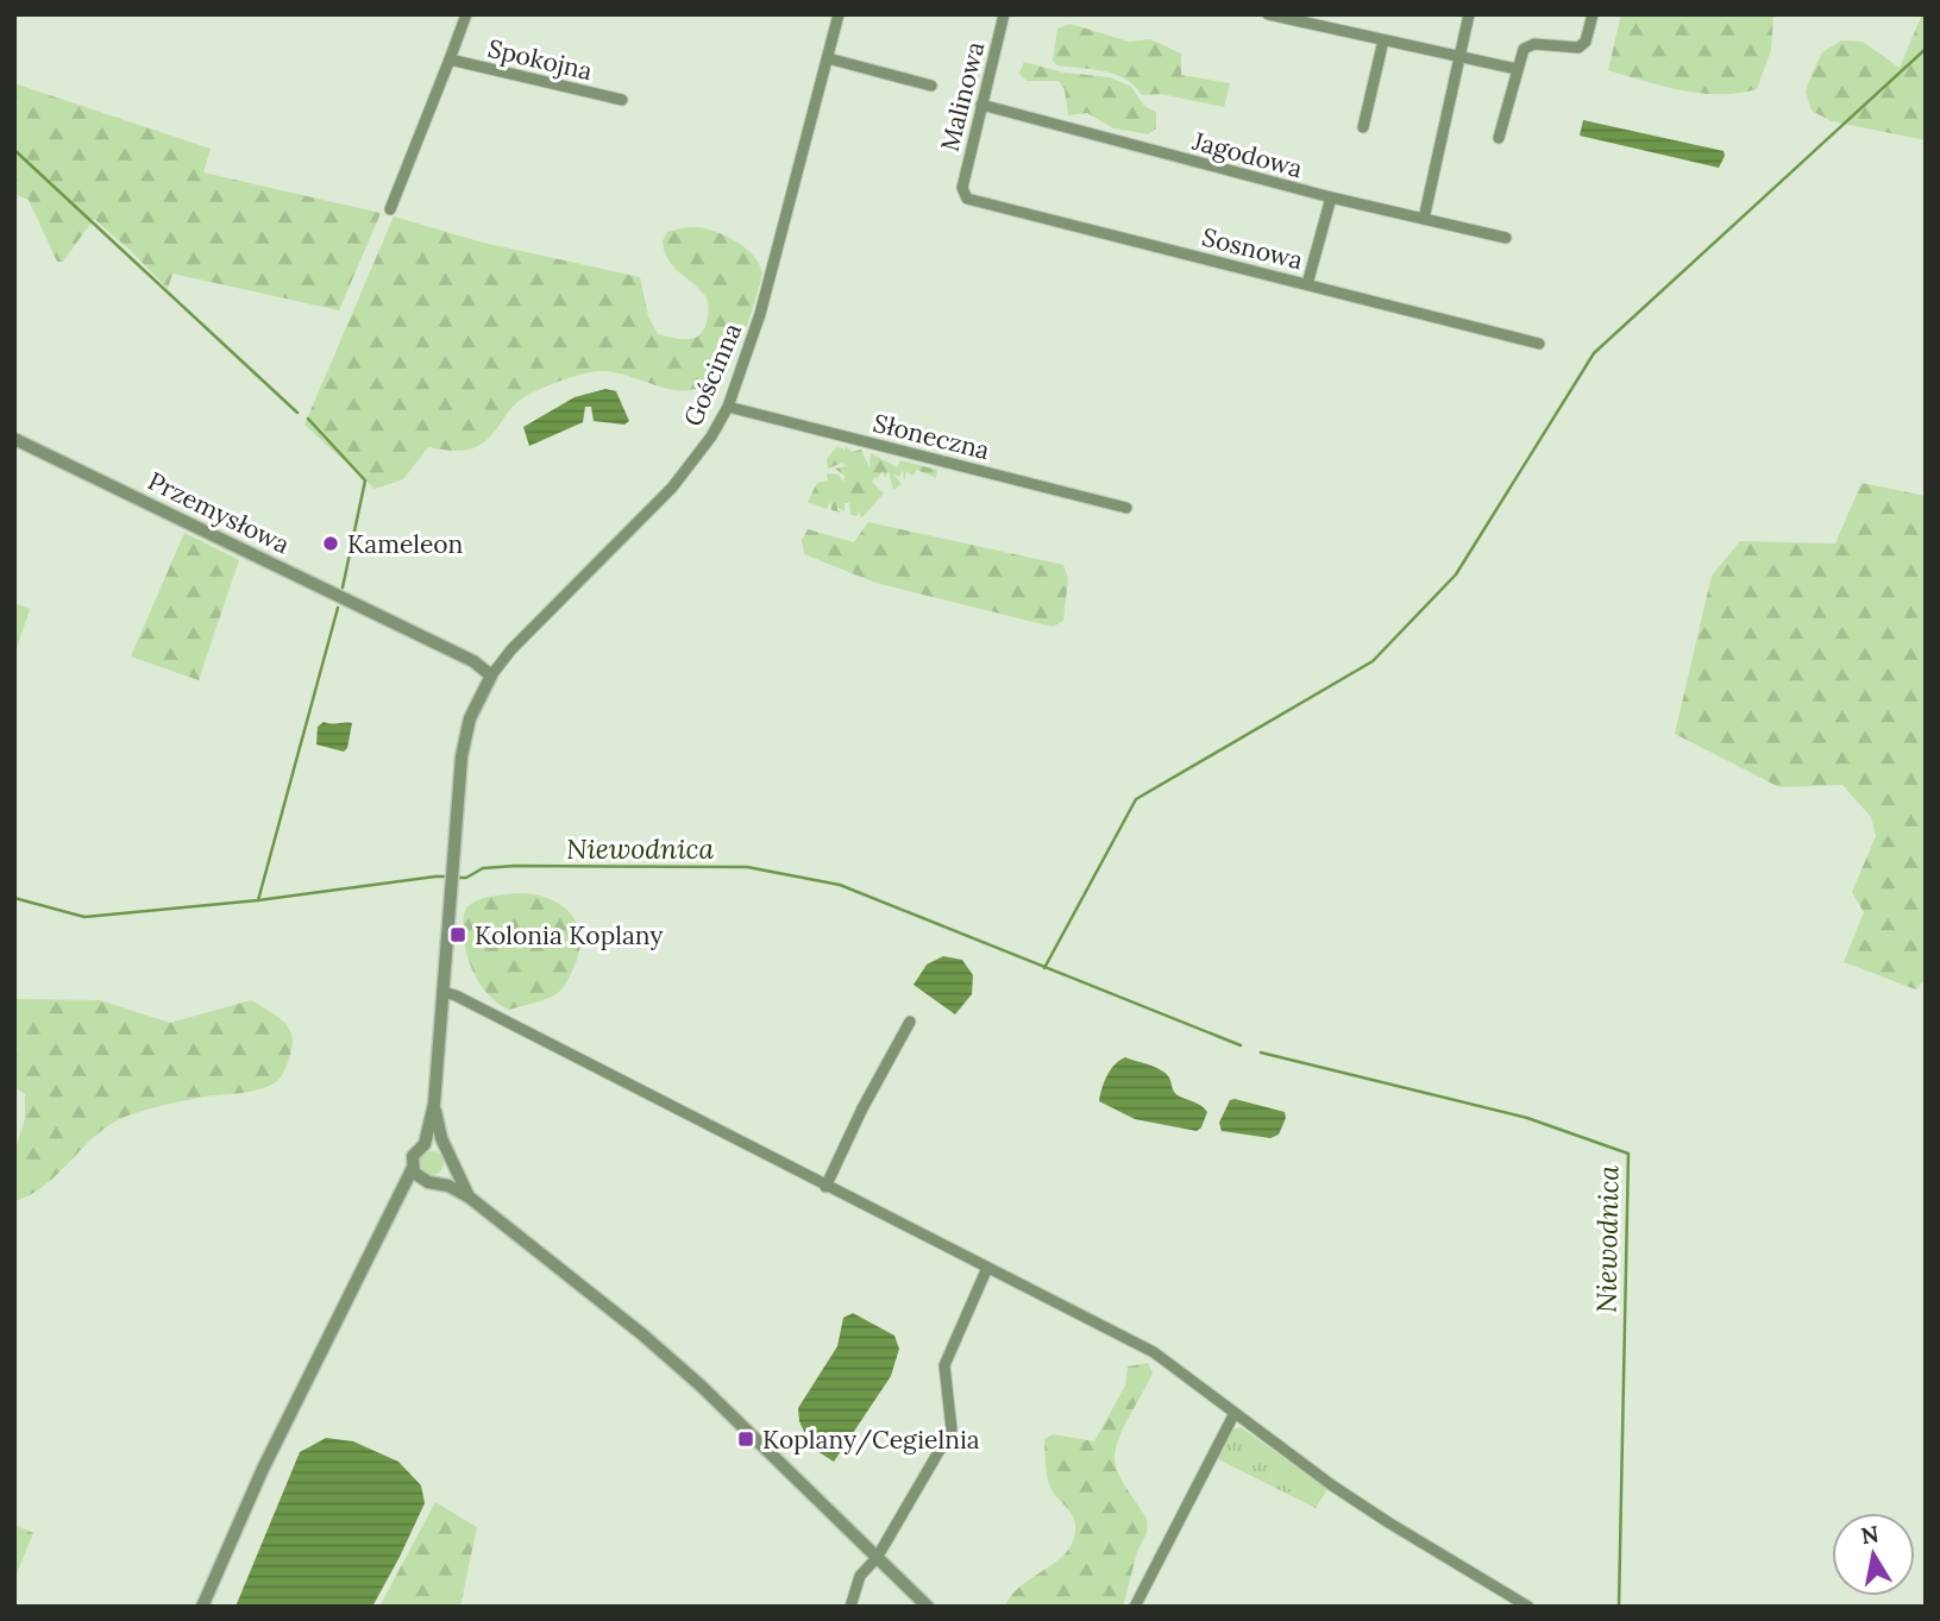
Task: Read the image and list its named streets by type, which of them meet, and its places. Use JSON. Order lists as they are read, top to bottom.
{
  "streets": {
    "street": [
      "Spokojna",
      "Malinowa",
      "Jagodowa",
      "Sosnowa",
      "Gościnna",
      "Słoneczna",
      "Przemysłowa"
    ]
  },
  "crossings": [
    ["Malinowa", "Jagodowa"],
    ["Malinowa", "Sosnowa"],
    ["Gościnna", "Słoneczna"],
    ["Gościnna", "Przemysłowa"]
  ],
  "water": ["Niewodnica"],
  "places": {
    "other": ["Kameleon"],
    "transit": ["Kolonia Koplany", "Koplany/Cegielnia"]
  },
  "north": "top"
}
